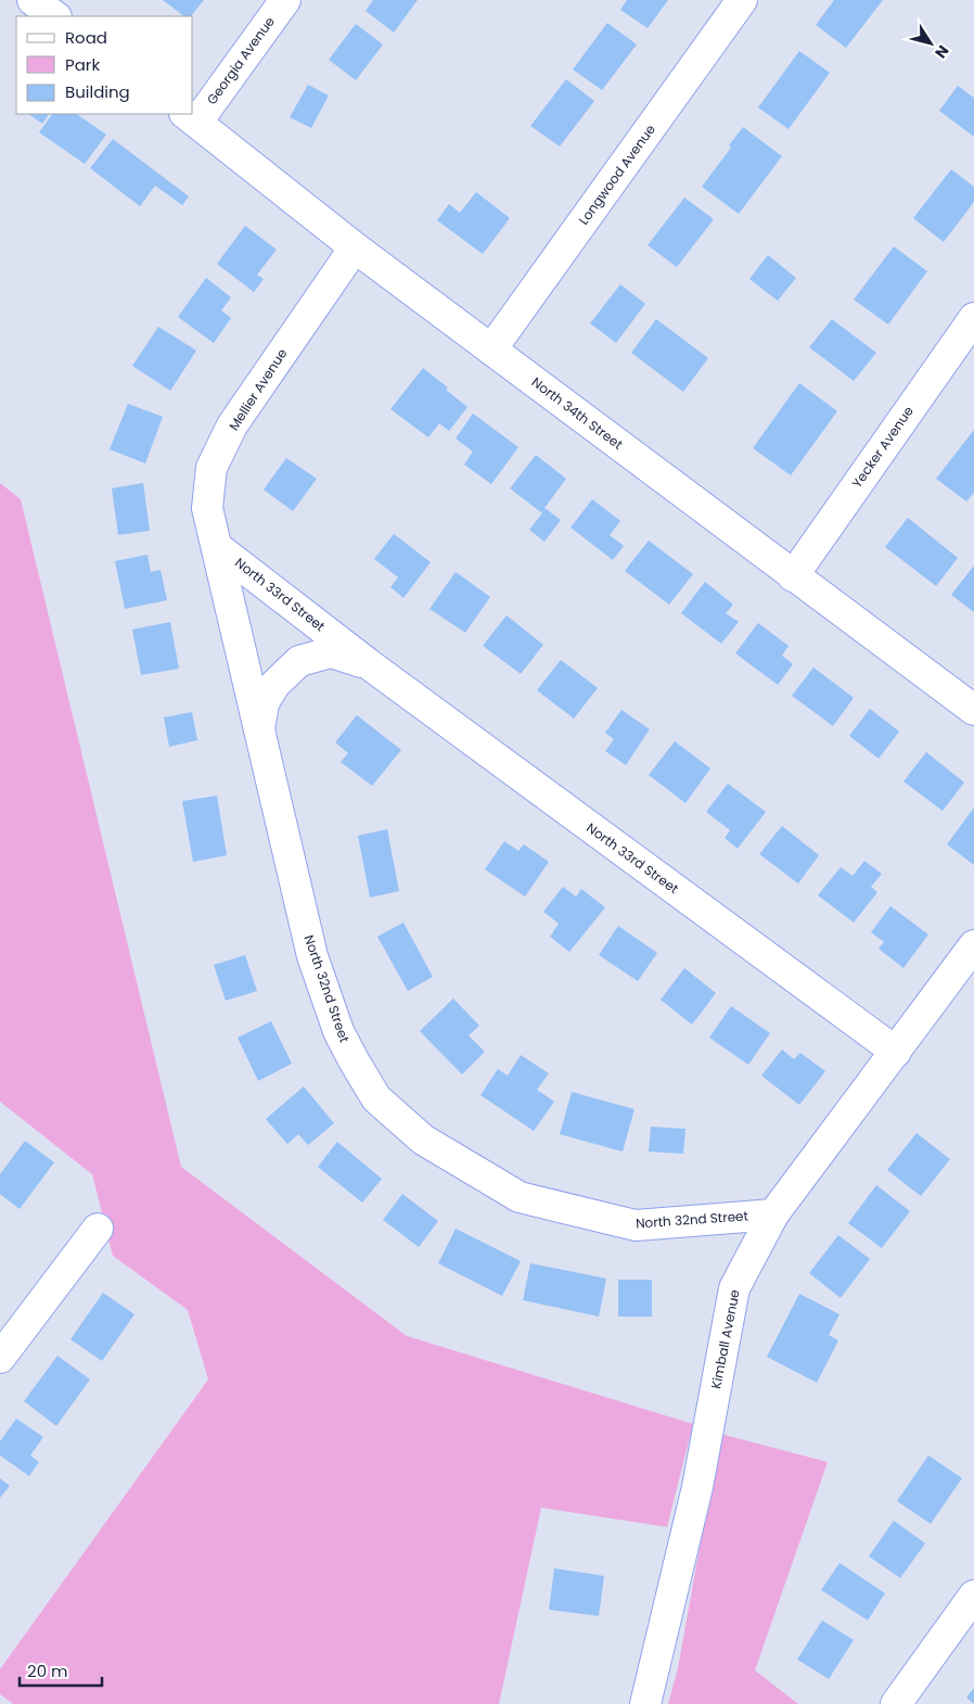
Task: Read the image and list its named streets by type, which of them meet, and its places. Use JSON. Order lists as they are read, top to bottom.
{
  "streets": {
    "street": [
      "Georgia Avenue",
      "Longwood Avenue",
      "Mellier Avenue",
      "North 34th Street",
      "Yecker Avenue",
      "North 33rd Street",
      "North 32nd Street",
      "Kimball Avenue"
    ]
  },
  "crossings": [
    ["Georgia Avenue", "North 34th Street"],
    ["Longwood Avenue", "North 34th Street"],
    ["Mellier Avenue", "North 34th Street"],
    ["Mellier Avenue", "North 33rd Street"],
    ["Mellier Avenue", "North 32nd Street"],
    ["North 34th Street", "Yecker Avenue"],
    ["North 33rd Street", "North 32nd Street"],
    ["North 33rd Street", "Kimball Avenue"],
    ["North 32nd Street", "Kimball Avenue"]
  ],
  "legend": ["Road", "Park", "Building"],
  "scale_bar": "20 m",
  "north": "bottom right"
}
